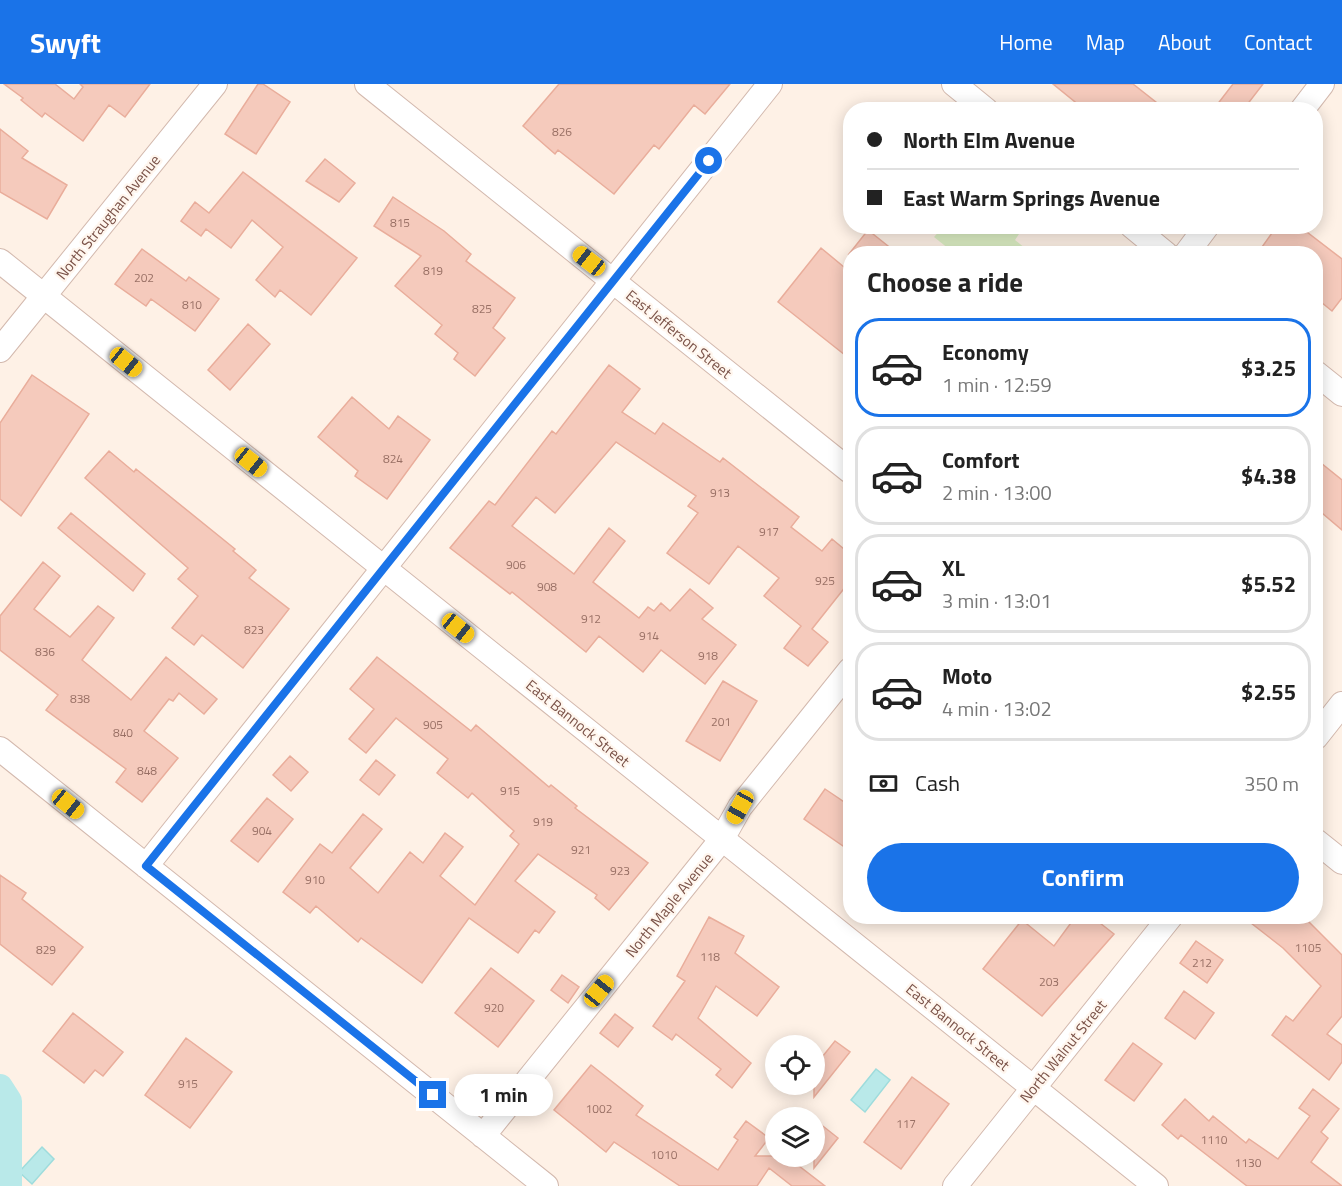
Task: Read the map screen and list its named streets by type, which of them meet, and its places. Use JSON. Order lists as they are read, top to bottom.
{
  "streets": {
    "street": [
      "North Straughan Avenue",
      "East Jefferson Street",
      "East Bannock Street",
      "North Maple Avenue",
      "North Walnut Street"
    ]
  },
  "crossings": [
    ["North Straughan Avenue", "East Bannock Street"],
    ["East Bannock Street", "North Maple Avenue"],
    ["East Bannock Street", "North Walnut Street"]
  ],
  "house_numbers": [
    "826",
    "815",
    "819",
    "202",
    "810",
    "825",
    "824",
    "913",
    "917",
    "906",
    "925",
    "908",
    "912",
    "823",
    "914",
    "836",
    "918",
    "838",
    "201",
    "905",
    "840",
    "848",
    "915",
    "919",
    "904",
    "921",
    "923",
    "910",
    "1105",
    "829",
    "118",
    "212",
    "203",
    "920",
    "915",
    "1002",
    "117",
    "1110",
    "1010",
    "1130"
  ],
  "page": {
    "header": "Swyft",
    "nav": [
      "Home",
      "Map",
      "About",
      "Contact"
    ],
    "banner": ["North Elm Avenue", "East Warm Springs Avenue"],
    "heading": "Choose a ride",
    "list": [
      {
        "name": "Economy",
        "note": "1 min · 12:59",
        "value": "$3.25"
      },
      {
        "name": "Comfort",
        "note": "2 min · 13:00",
        "value": "$4.38"
      },
      {
        "name": "XL",
        "note": "3 min · 13:01",
        "value": "$5.52"
      },
      {
        "name": "Moto",
        "note": "4 min · 13:02",
        "value": "$2.55"
      }
    ],
    "pay": ["Cash", "350 m"],
    "buttons": "Confirm",
    "bubble": "1 min"
  }
}
